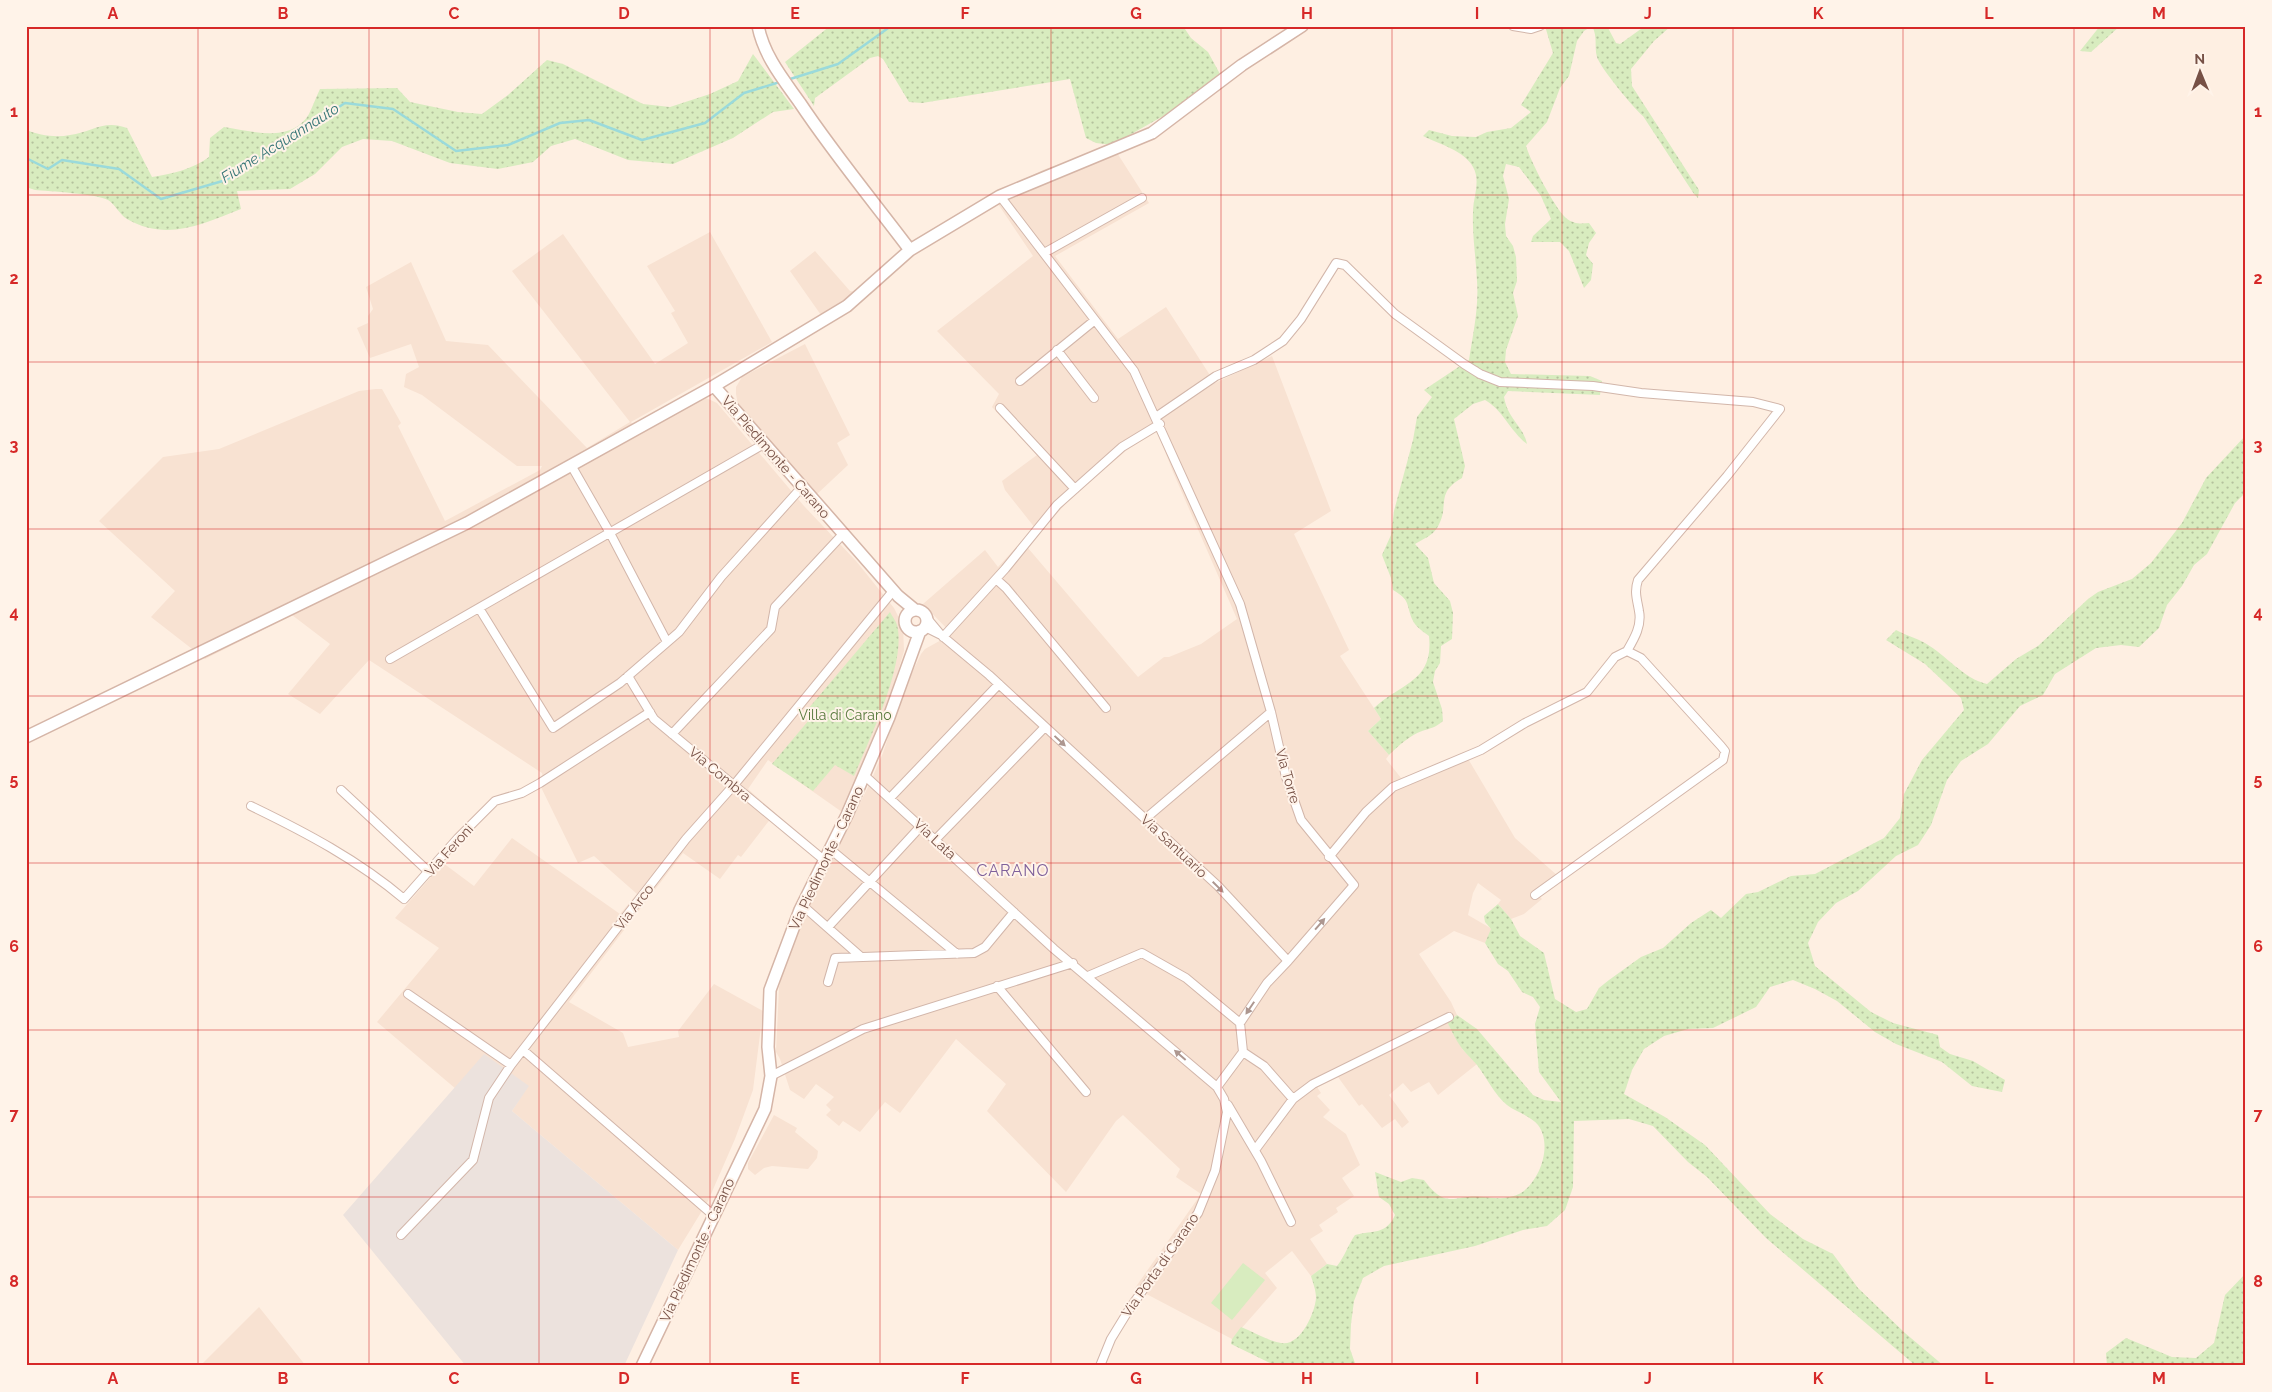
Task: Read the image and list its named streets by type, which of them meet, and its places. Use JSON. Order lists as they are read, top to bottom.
{
  "streets": {
    "street": [
      "Via Piedimonte - Carano",
      "Via Combra",
      "Via Torre",
      "Via Lata",
      "Via Santuario",
      "Via Feroni",
      "Via Arco",
      "Via Porta di Carano"
    ]
  },
  "crossings": [
    ["Via Piedimonte - Carano", "Via Combra"],
    ["Via Piedimonte - Carano", "Via Lata"],
    ["Via Piedimonte - Carano", "Via Santuario"],
    ["Via Piedimonte - Carano", "Via Arco"],
    ["Via Combra", "Via Feroni"],
    ["Via Combra", "Via Arco"],
    ["Via Torre", "Via Santuario"],
    ["Via Lata", "Via Porta di Carano"]
  ],
  "one_way": ["Via Santuario"],
  "districts": ["CARANO"],
  "water": ["Fiume Acquannauto"],
  "parks": ["Villa di Carano"],
  "north": "top",
  "grid": {
    "columns": [
      "A",
      "B",
      "C",
      "D",
      "E",
      "F",
      "G",
      "H",
      "I",
      "J",
      "K",
      "L",
      "M"
    ],
    "rows": [
      "1",
      "2",
      "3",
      "4",
      "5",
      "6",
      "7",
      "8"
    ]
  }
}
